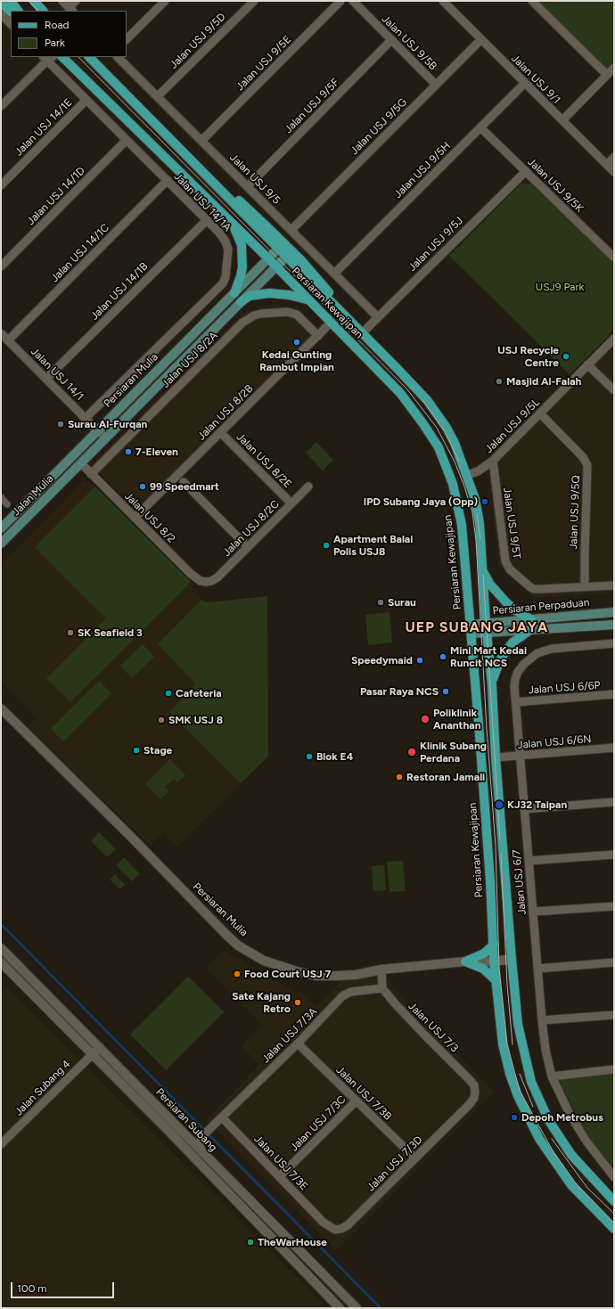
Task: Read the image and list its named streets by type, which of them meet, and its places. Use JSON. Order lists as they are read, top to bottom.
{
  "streets": {
    "main road": [
      "Persiaran Kewajipan",
      "Persiaran Mulia",
      "Jalan Mulia",
      "Persiaran Perpaduan"
    ],
    "street": [
      "Jalan USJ 9/5D",
      "Jalan USJ 9/5B",
      "Jalan USJ 9/5E",
      "Jalan USJ 9/1",
      "Jalan USJ 9/5F",
      "Jalan USJ 9/5G",
      "Jalan USJ 14/1E",
      "Jalan USJ 9/5H",
      "Jalan USJ 9/5",
      "Jalan USJ 9/5K",
      "Jalan USJ 14/1D",
      "Jalan USJ 14/1A",
      "Jalan USJ 9/5J",
      "Jalan USJ 14/1C",
      "Jalan USJ 14/1B",
      "Jalan USJ 8/2A",
      "Jalan USJ 14/1",
      "Jalan USJ 8/2B",
      "Jalan USJ 9/5L",
      "Jalan USJ 8/2E",
      "Jalan USJ 9/5Q",
      "Jalan USJ 8/2",
      "Jalan USJ 9/5T",
      "Jalan USJ 8/2C",
      "Jalan USJ 6/6P",
      "Jalan USJ 6/6N",
      "Jalan USJ 6/7",
      "Jalan USJ 7/3",
      "Jalan USJ 7/3A",
      "Jalan Subang 4",
      "Jalan USJ 7/3B",
      "Persiaran Subang",
      "Jalan USJ 7/3C",
      "Jalan USJ 7/3E",
      "Jalan USJ 7/3D"
    ]
  },
  "crossings": [
    ["Jalan USJ 9/5D", "Jalan USJ 9/5"],
    ["Jalan USJ 9/5B", "Jalan USJ 9/5F"],
    ["Jalan USJ 9/5B", "Jalan USJ 9/5G"],
    ["Jalan USJ 9/5E", "Jalan USJ 9/5"],
    ["Jalan USJ 9/1", "Jalan USJ 9/5G"],
    ["Jalan USJ 9/1", "Jalan USJ 9/5H"],
    ["Jalan USJ 9/5F", "Jalan USJ 9/5"],
    ["Jalan USJ 9/5G", "Jalan USJ 9/5"],
    ["Jalan USJ 14/1E", "Jalan USJ 14/1A"],
    ["Jalan USJ 9/5H", "Jalan USJ 9/5"],
    ["Jalan USJ 9/5H", "Jalan USJ 9/5K"],
    ["Jalan USJ 9/5", "Jalan USJ 9/5J"],
    ["Jalan USJ 9/5K", "Jalan USJ 9/5J"],
    ["Jalan USJ 14/1D", "Jalan USJ 14/1A"],
    ["Jalan USJ 14/1A", "Jalan USJ 14/1C"],
    ["Jalan USJ 14/1A", "Jalan USJ 14/1B"],
    ["Jalan USJ 14/1A", "Jalan USJ 14/1"],
    ["Jalan USJ 9/5J", "Persiaran Kewajipan"],
    ["Jalan USJ 14/1C", "Jalan USJ 14/1"],
    ["Jalan USJ 14/1B", "Jalan USJ 14/1"],
    ["Persiaran Kewajipan", "Persiaran Mulia"],
    ["Persiaran Kewajipan", "Jalan USJ 8/2B"],
    ["Persiaran Kewajipan", "Jalan USJ 9/5L"],
    ["Persiaran Kewajipan", "Persiaran Perpaduan"],
    ["Persiaran Kewajipan", "Jalan USJ 6/6N"],
    ["Jalan USJ 8/2A", "Jalan USJ 8/2B"],
    ["Jalan USJ 8/2A", "Jalan USJ 8/2"],
    ["Jalan USJ 14/1", "Persiaran Mulia"],
    ["Persiaran Mulia", "Jalan Mulia"],
    ["Persiaran Mulia", "Jalan USJ 8/2"],
    ["Jalan USJ 8/2B", "Jalan USJ 8/2E"],
    ["Jalan USJ 8/2B", "Jalan USJ 8/2"],
    ["Jalan USJ 9/5L", "Jalan USJ 9/5Q"],
    ["Jalan USJ 9/5L", "Jalan USJ 9/5T"],
    ["Jalan USJ 8/2E", "Jalan USJ 8/2C"],
    ["Jalan Mulia", "Jalan USJ 8/2"],
    ["Jalan USJ 9/5Q", "Jalan USJ 9/5T"],
    ["Jalan USJ 8/2", "Jalan USJ 8/2C"],
    ["Jalan USJ 6/6P", "Jalan USJ 6/7"],
    ["Jalan USJ 6/6N", "Jalan USJ 6/7"],
    ["Jalan USJ 7/3", "Jalan USJ 7/3A"],
    ["Jalan USJ 7/3", "Jalan USJ 7/3D"],
    ["Jalan USJ 7/3A", "Jalan USJ 7/3B"],
    ["Jalan USJ 7/3A", "Jalan USJ 7/3E"],
    ["Jalan Subang 4", "Persiaran Subang"],
    ["Jalan USJ 7/3B", "Jalan USJ 7/3C"],
    ["Jalan USJ 7/3B", "Jalan USJ 7/3D"],
    ["Jalan USJ 7/3C", "Jalan USJ 7/3E"],
    ["Jalan USJ 7/3E", "Jalan USJ 7/3D"]
  ],
  "districts": ["UEP SUBANG JAYA"],
  "parks": ["USJ9 Park"],
  "places": [
    "Kedai Gunting Rambut Impian",
    "USJ Recycle Centre",
    "Masjid Al-Falah",
    "Surau Al-Furqan",
    "7-Eleven",
    "99 Speedmart",
    "IPD Subang Jaya (Opp)",
    "Apartment Balai Polis USJ8",
    "Surau",
    "SK Seafield 3",
    "Mini Mart Kedai Runcit NCS",
    "Speedymaid",
    "Pasar Raya NCS",
    "Cafeteria",
    "Poliklinik Ananthan",
    "SMK USJ 8",
    "Stage",
    "Klinik Subang Perdana",
    "Blok E4",
    "Restoran Jamali",
    "KJ32 Taipan",
    "Food Court USJ 7",
    "Sate Kajang Retro",
    "Depoh Metrobus",
    "TheWarHouse"
  ],
  "legend": ["Road", "Park"],
  "scale_bar": "100 m"
}
